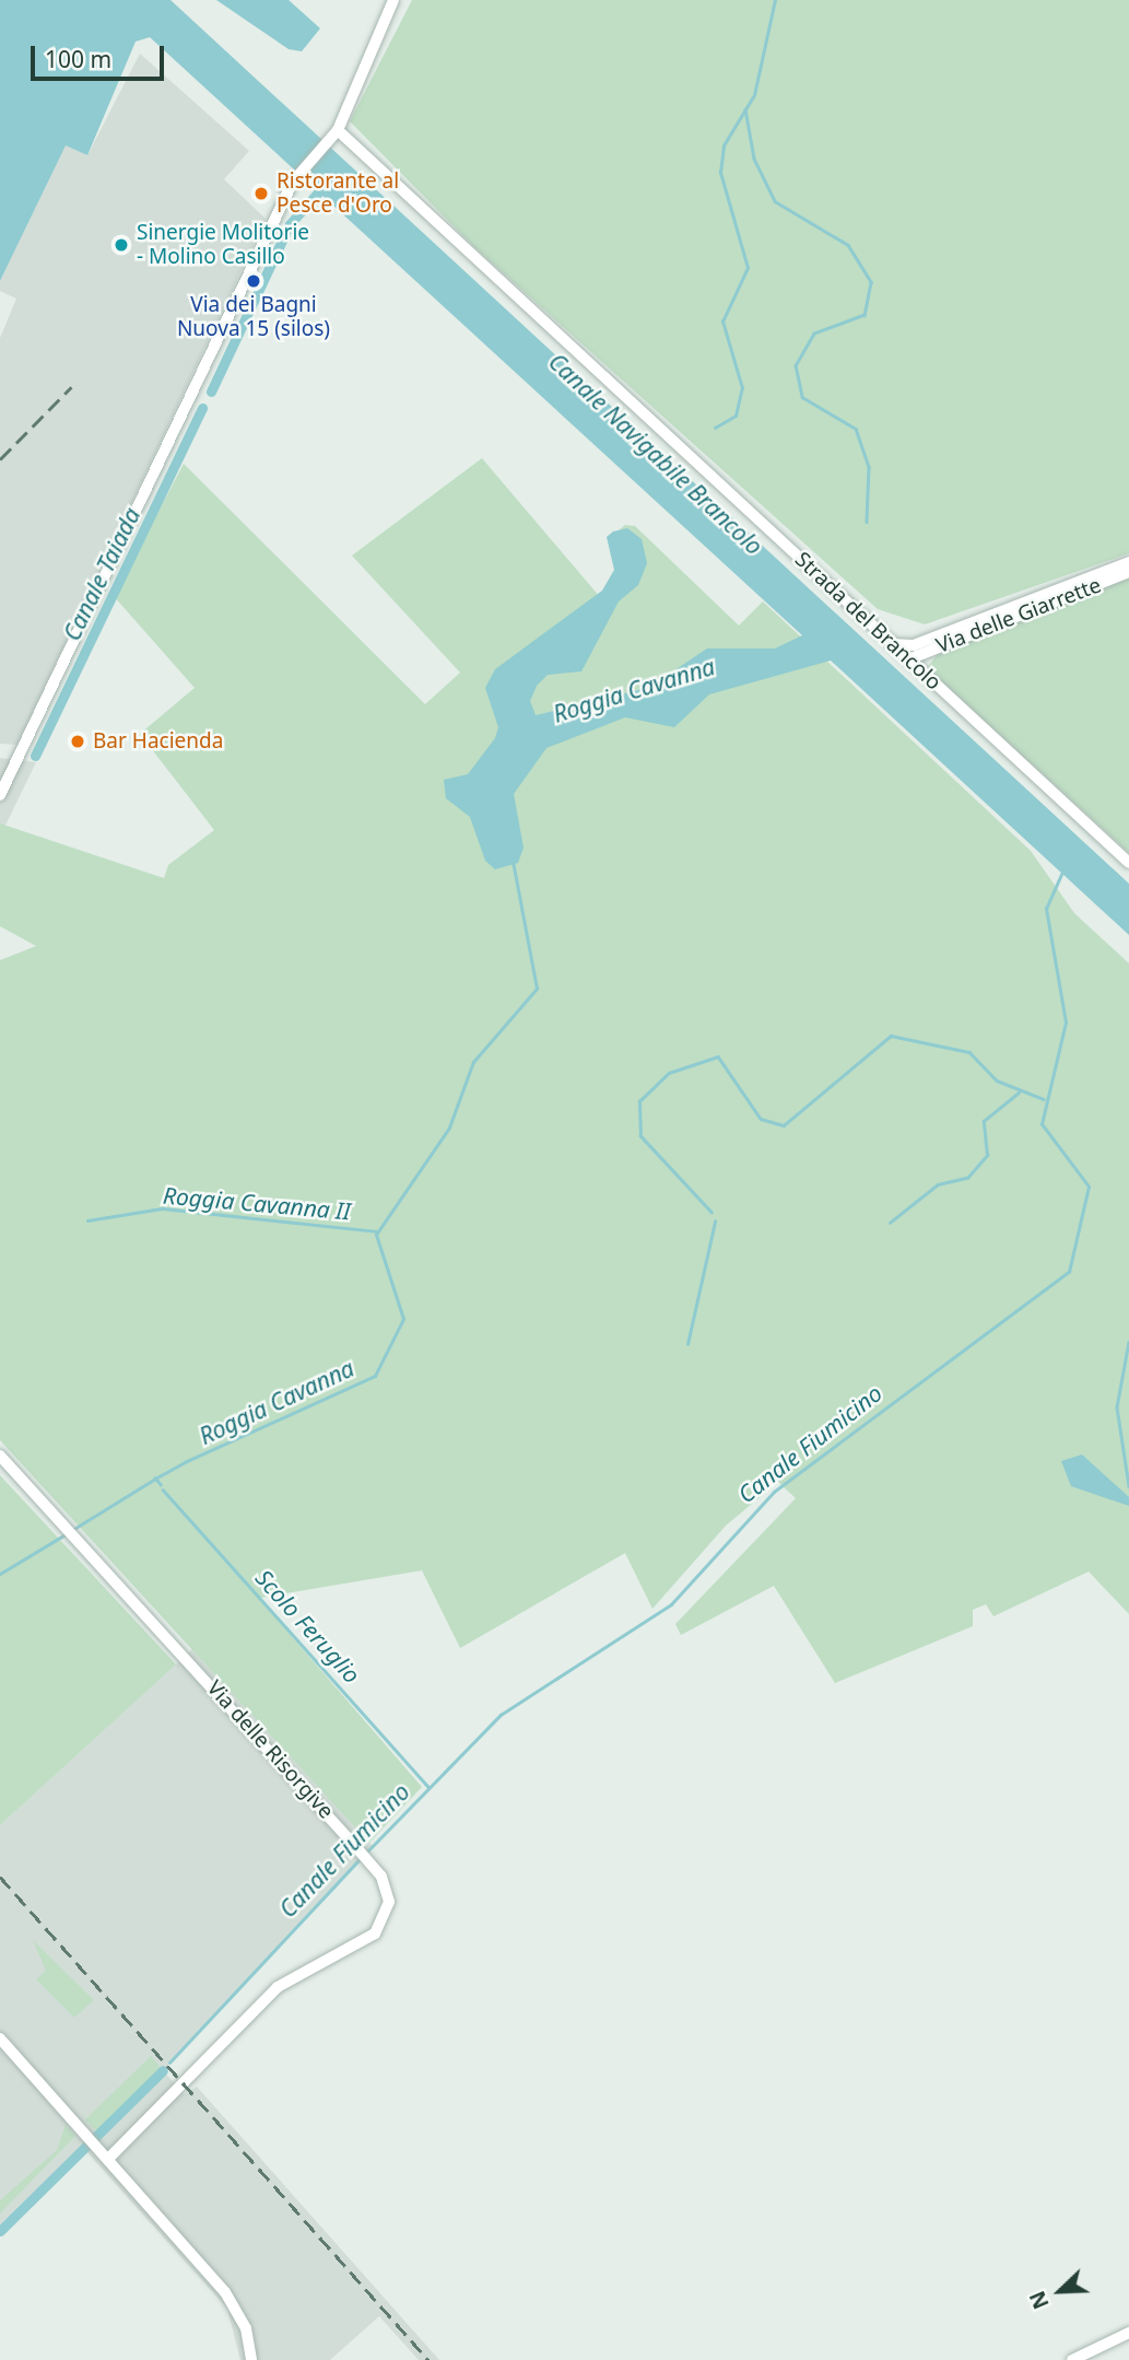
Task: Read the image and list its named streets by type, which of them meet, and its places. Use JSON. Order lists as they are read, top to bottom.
{
  "streets": {
    "street": ["Via delle Giarrette", "Strada del Brancolo", "Via delle Risorgive"]
  },
  "crossings": [
    ["Via delle Giarrette", "Strada del Brancolo"]
  ],
  "water": [
    "Canale Navigabile Brancolo",
    "Canale Taiada",
    "Roggia Cavanna",
    "Roggia Cavanna II",
    "Canale Fiumicino",
    "Scolo Feruglio"
  ],
  "places": [
    "Ristorante al Pesce d'Oro",
    "Sinergie Molitorie - Molino Casillo",
    "Via dei Bagni Nuova 15 (silos)",
    "Bar Hacienda"
  ],
  "scale_bar": "100 m",
  "north": "bottom left"
}
